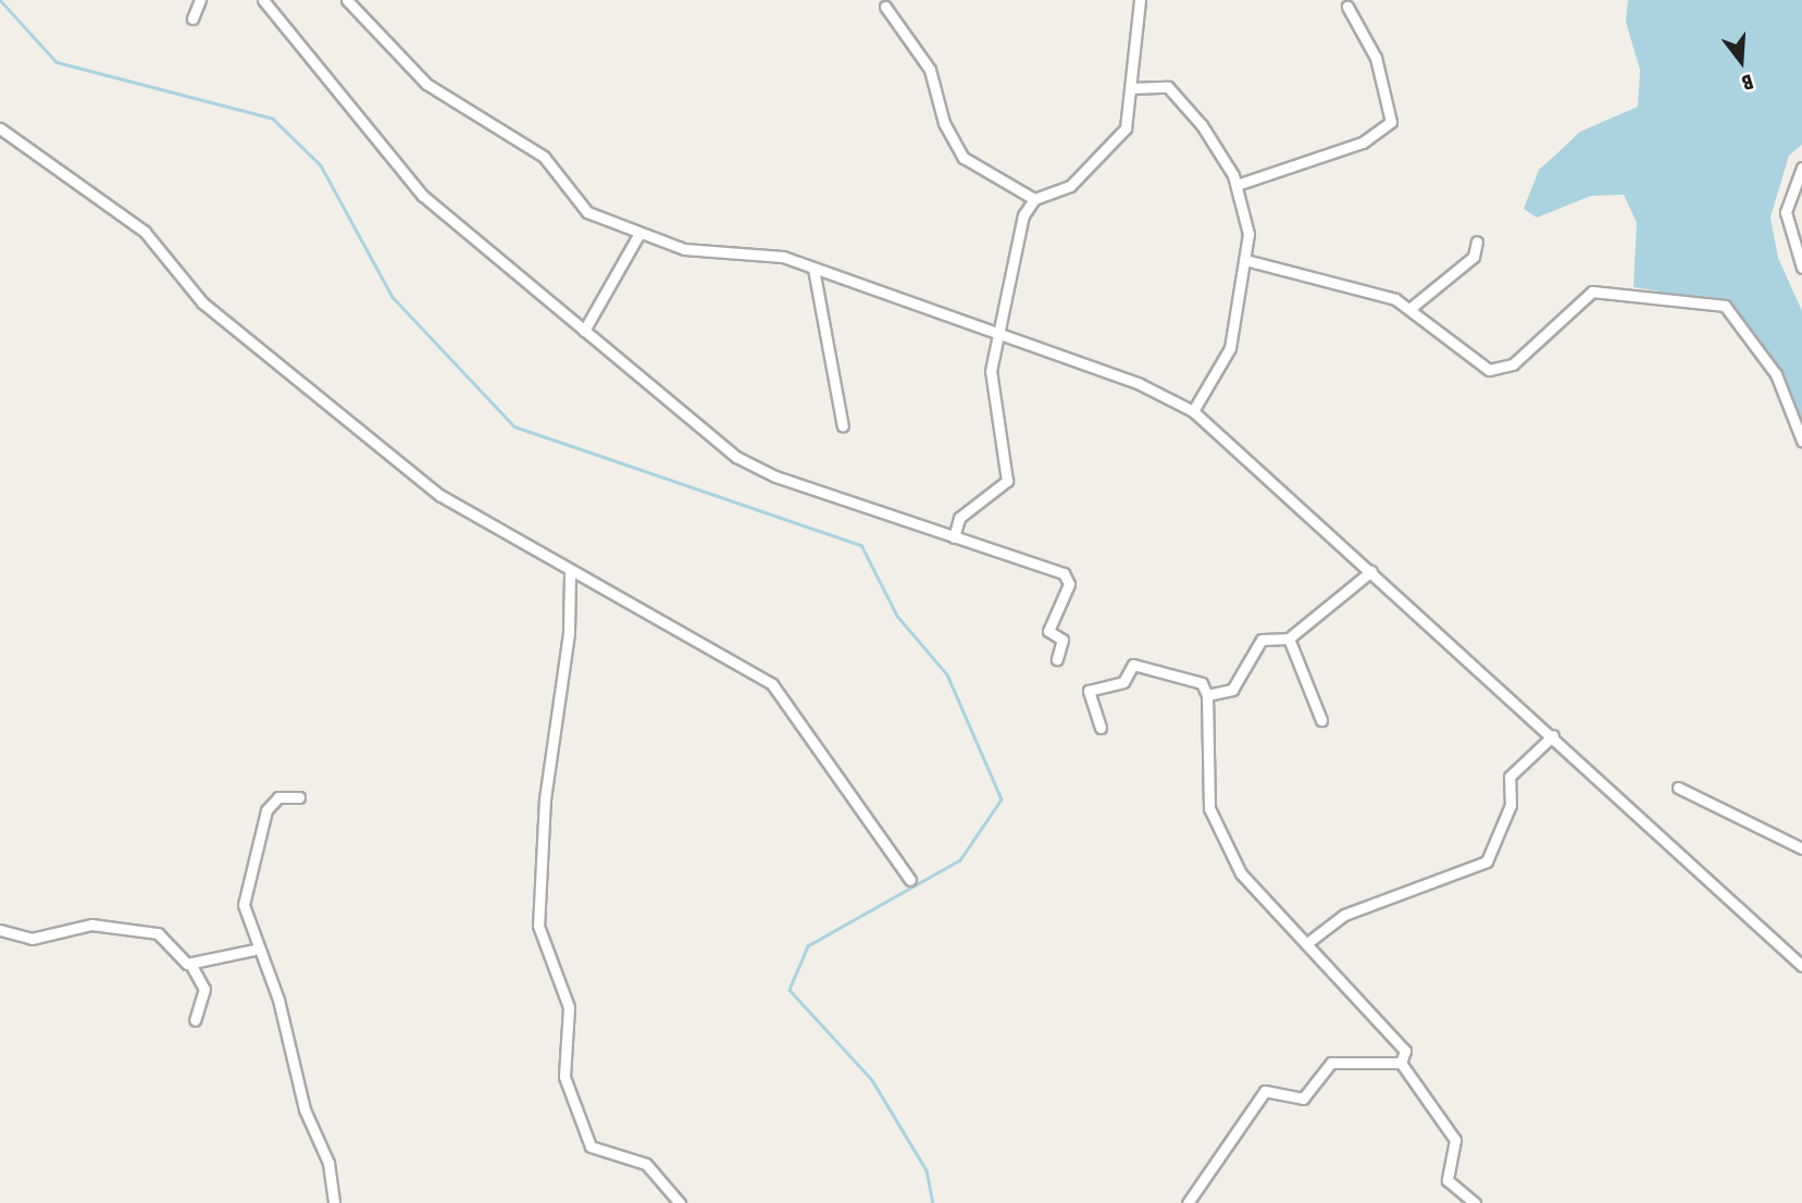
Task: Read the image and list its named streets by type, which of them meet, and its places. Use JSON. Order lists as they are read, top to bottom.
{
  "north": "bottom"
}
